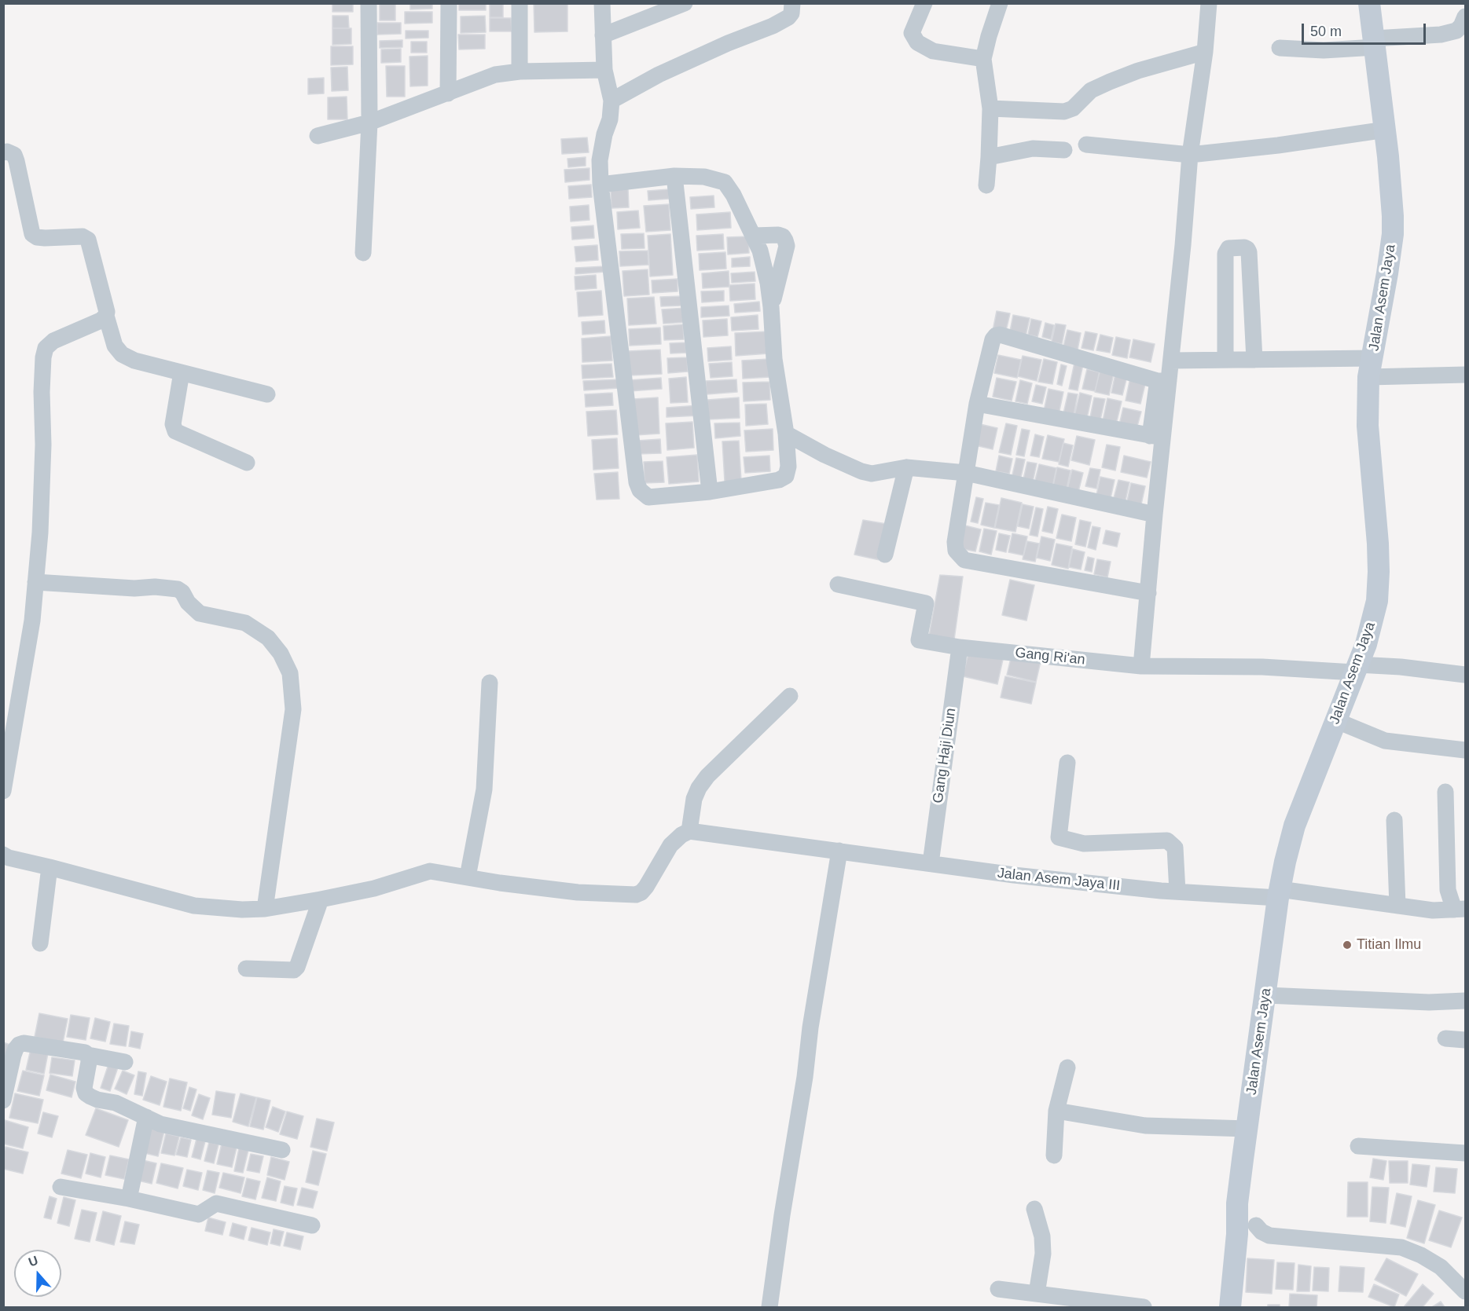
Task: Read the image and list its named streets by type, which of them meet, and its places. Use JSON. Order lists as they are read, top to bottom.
{
  "streets": {
    "main road": ["Jalan Asem Jaya"],
    "street": ["Gang Ri'an", "Gang Haji Diun", "Jalan Asem Jaya III"]
  },
  "crossings": [
    ["Jalan Asem Jaya", "Gang Ri'an"],
    ["Jalan Asem Jaya", "Jalan Asem Jaya III"],
    ["Gang Ri'an", "Gang Haji Diun"],
    ["Gang Haji Diun", "Jalan Asem Jaya III"]
  ],
  "places": ["Titian Ilmu"],
  "scale_bar": "50 m",
  "north": "top"
}
